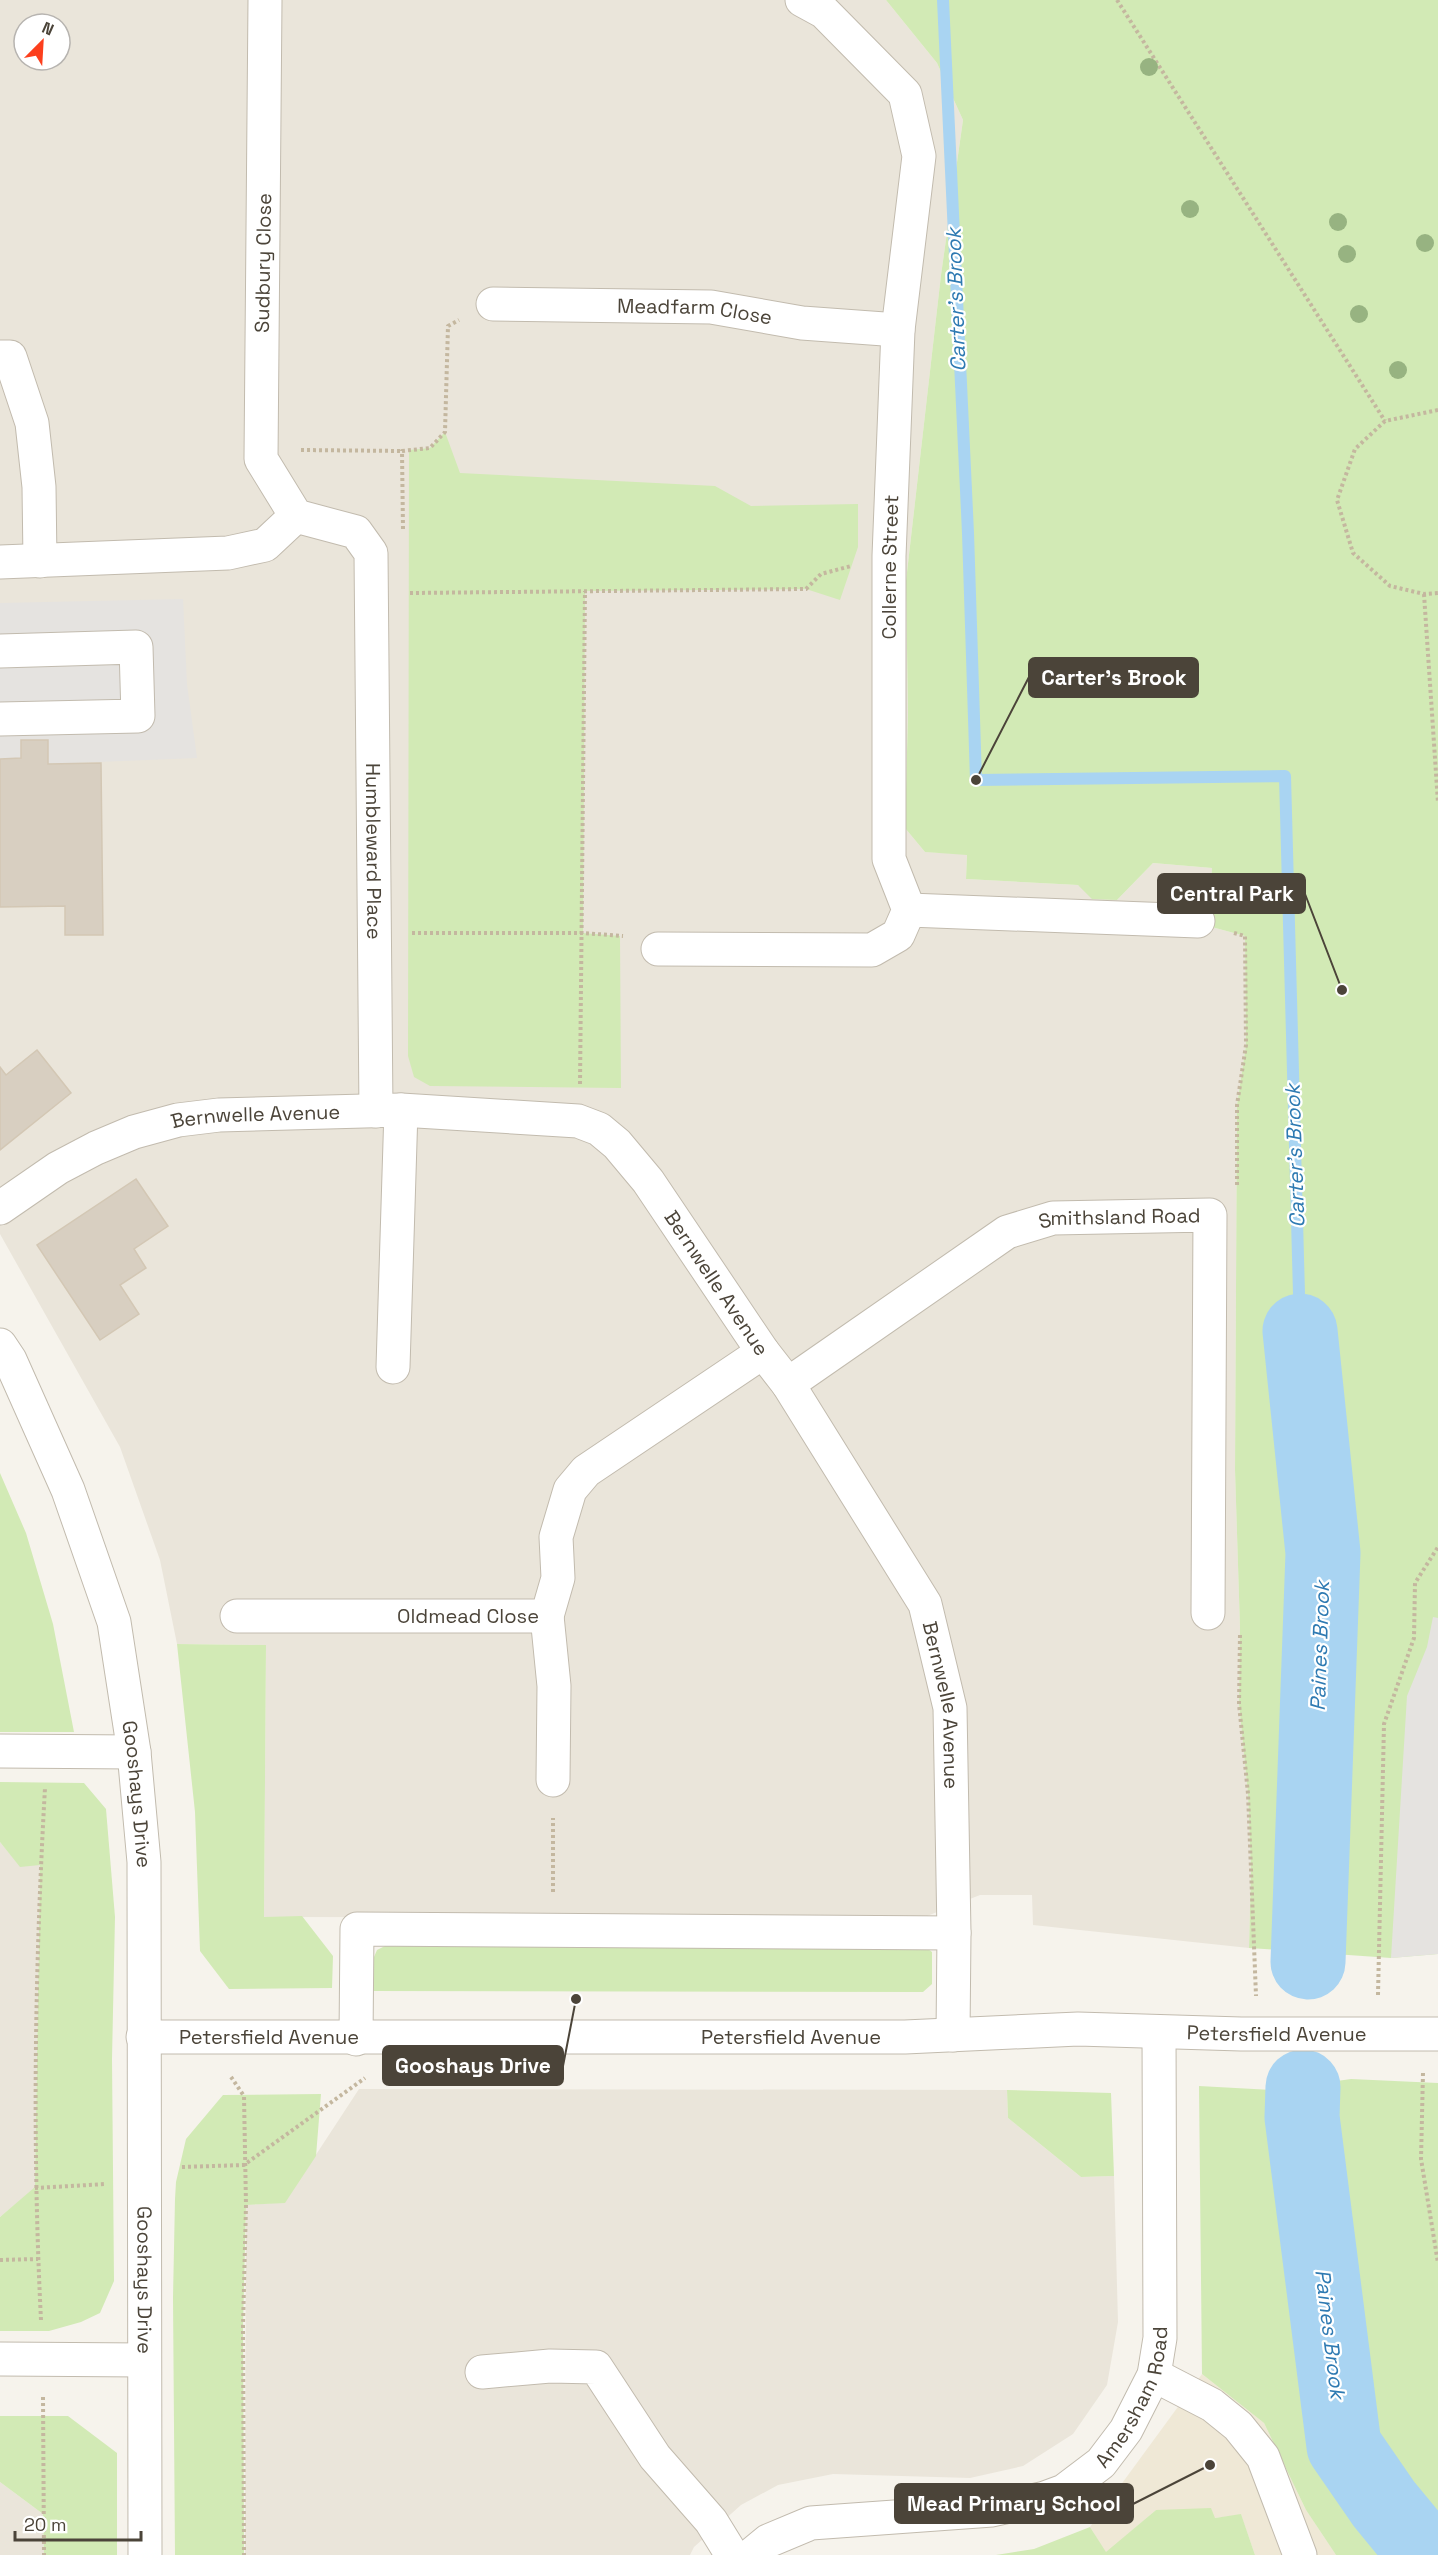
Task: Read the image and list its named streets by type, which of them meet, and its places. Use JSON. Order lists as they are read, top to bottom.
{
  "streets": {
    "street": [
      "Sudbury Close",
      "Meadfarm Close",
      "Collerne Street",
      "Humbleward Place",
      "Bernwelle Avenue",
      "Smithsland Road",
      "Oldmead Close",
      "Gooshays Drive",
      "Petersfield Avenue",
      "Amersham Road"
    ]
  },
  "crossings": [
    ["Meadfarm Close", "Collerne Street"],
    ["Humbleward Place", "Bernwelle Avenue"],
    ["Bernwelle Avenue", "Smithsland Road"],
    ["Bernwelle Avenue", "Oldmead Close"],
    ["Bernwelle Avenue", "Petersfield Avenue"],
    ["Gooshays Drive", "Petersfield Avenue"],
    ["Petersfield Avenue", "Amersham Road"]
  ],
  "water": ["Carter's Brook", "Paines Brook"],
  "places": [
    "Carter's Brook",
    "Central Park",
    "Gooshays Drive",
    "Mead Primary School"
  ],
  "scale_bar": "20 m",
  "north": "top right"
}
